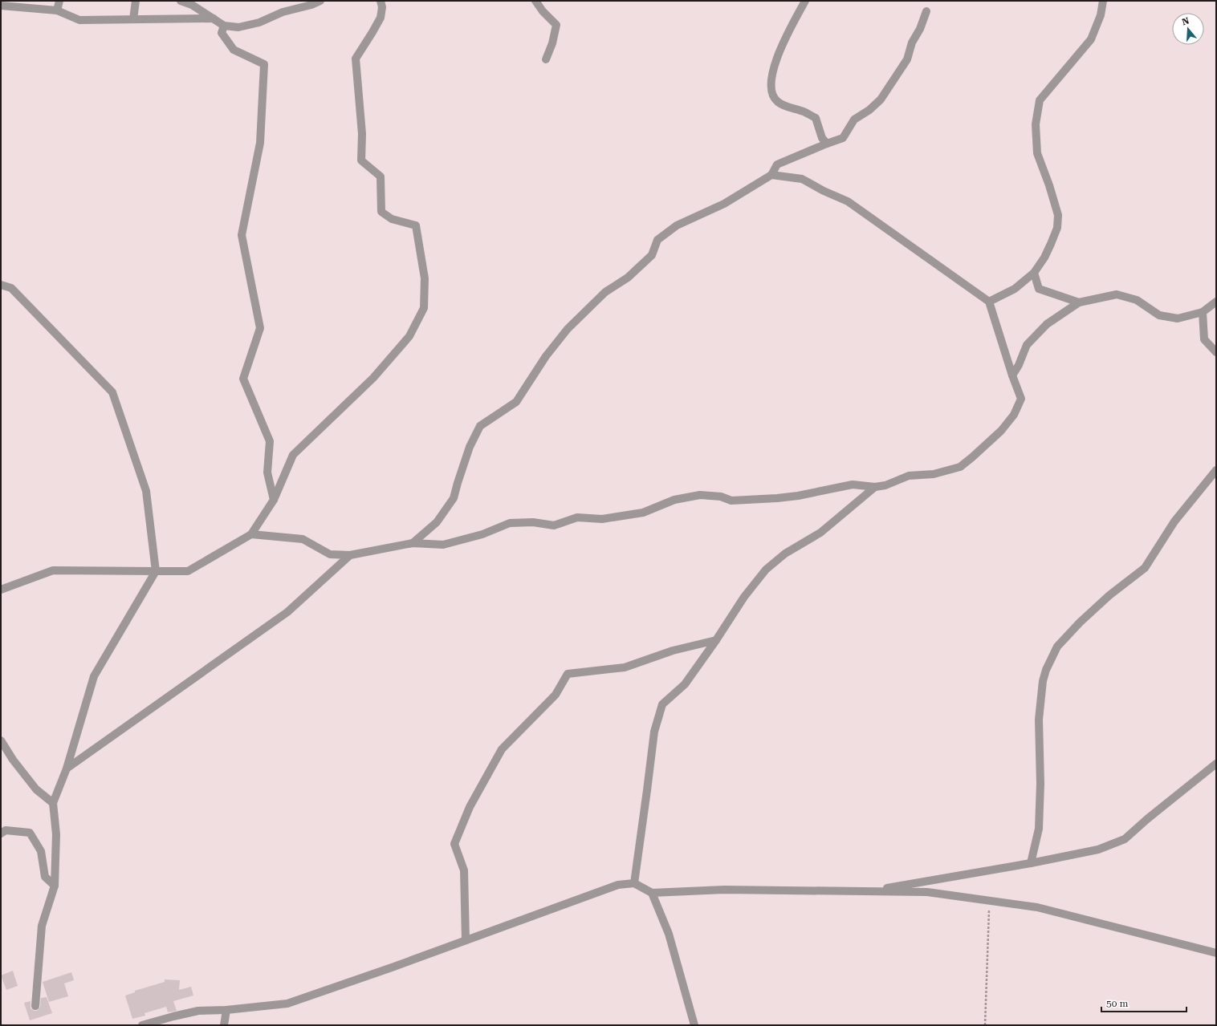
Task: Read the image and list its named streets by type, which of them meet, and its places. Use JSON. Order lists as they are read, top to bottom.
{
  "scale_bar": "50 m",
  "north": "top"
}
